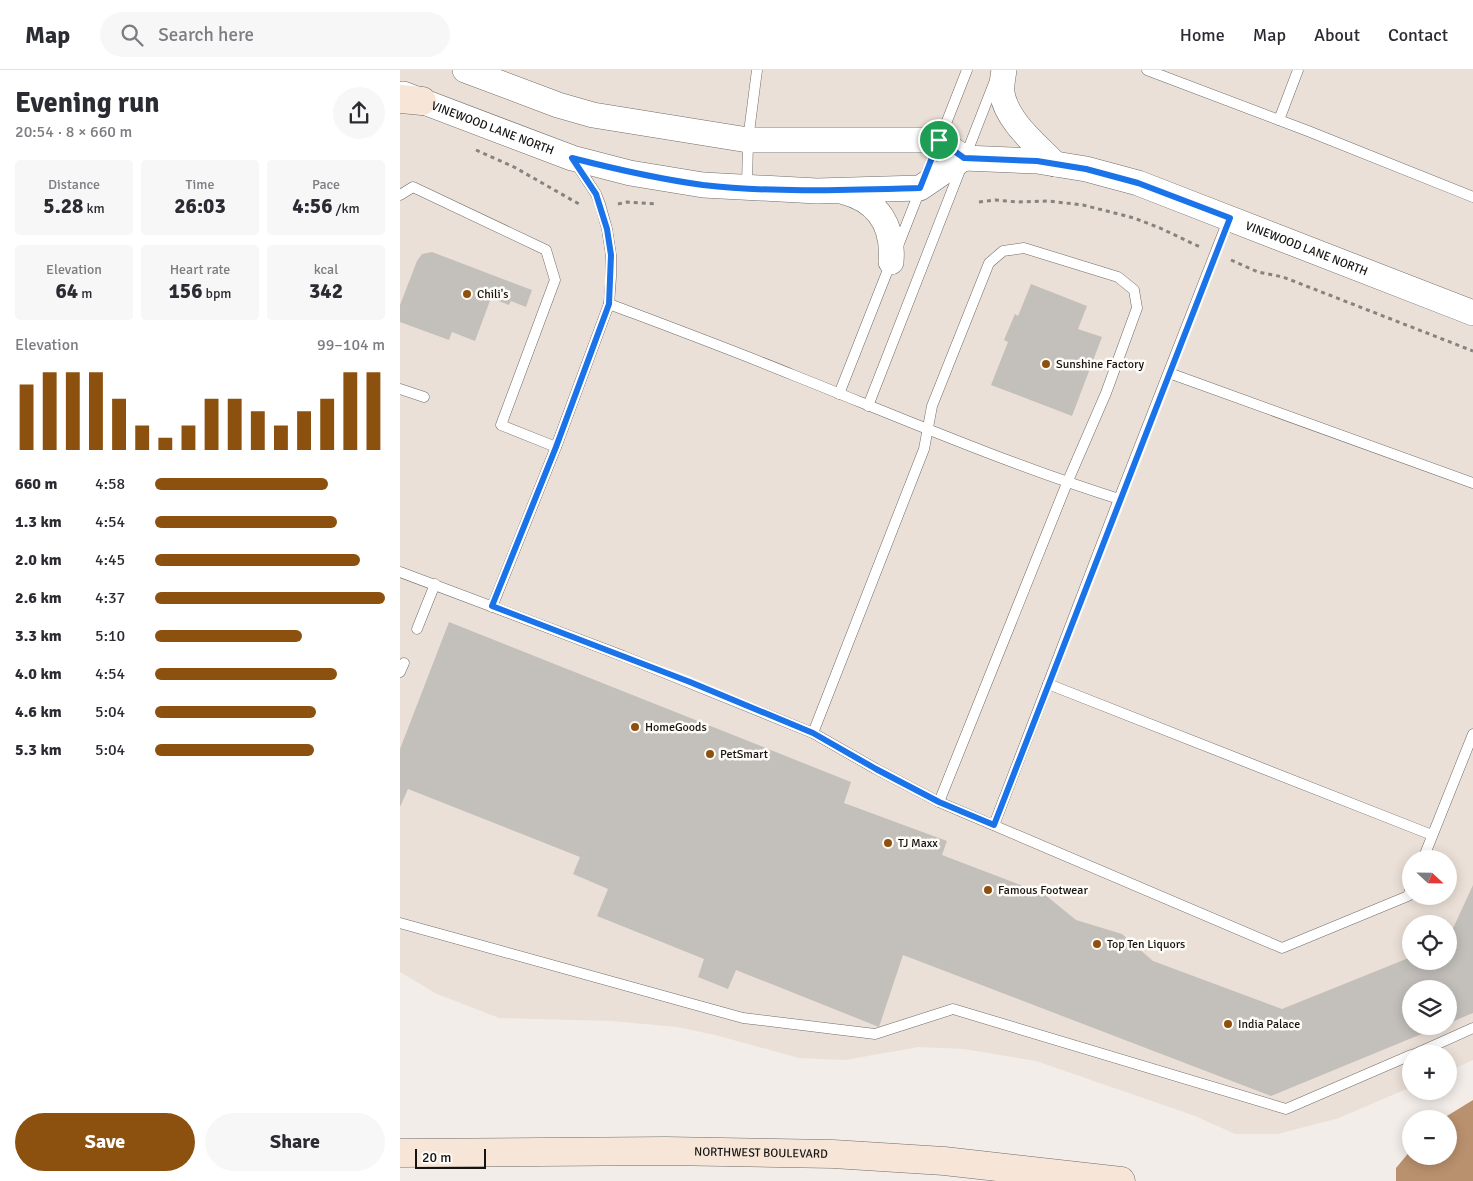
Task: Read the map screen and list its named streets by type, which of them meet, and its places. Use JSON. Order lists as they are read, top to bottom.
{
  "streets": {
    "main road": ["NORTHWEST BOULEVARD"],
    "street": ["VINEWOOD LANE NORTH"]
  },
  "places": [
    "Chili's",
    "Sunshine Factory",
    "HomeGoods",
    "PetSmart",
    "TJ Maxx",
    "Famous Footwear",
    "Top Ten Liquors",
    "India Palace"
  ],
  "scale_bar": "20 m",
  "north": "right",
  "page": {
    "header": "Map",
    "search": "Search here",
    "nav": [
      "Home",
      "Map",
      "About",
      "Contact"
    ],
    "heading": ["Evening run", "20:54 · 8 × 660 m"],
    "stats": [
      ["Distance", "5.28 km"],
      ["Time", "26:03"],
      ["Pace", "4:56 /km"],
      ["Elevation", "64 m"],
      ["Heart rate", "156 bpm"],
      ["kcal", "342"]
    ],
    "chart": ["Elevation", "99–104 m"],
    "list": [
      {
        "name": "660 m",
        "note": "4:58"
      },
      {
        "name": "1.3 km",
        "note": "4:54"
      },
      {
        "name": "2.0 km",
        "note": "4:45"
      },
      {
        "name": "2.6 km",
        "note": "4:37"
      },
      {
        "name": "3.3 km",
        "note": "5:10"
      },
      {
        "name": "4.0 km",
        "note": "4:54"
      },
      {
        "name": "4.6 km",
        "note": "5:04"
      },
      {
        "name": "5.3 km",
        "note": "5:04"
      }
    ],
    "map_buttons": ["+", "−"],
    "buttons": ["Save", "Share"],
    "scale": "20 m"
  }
}
